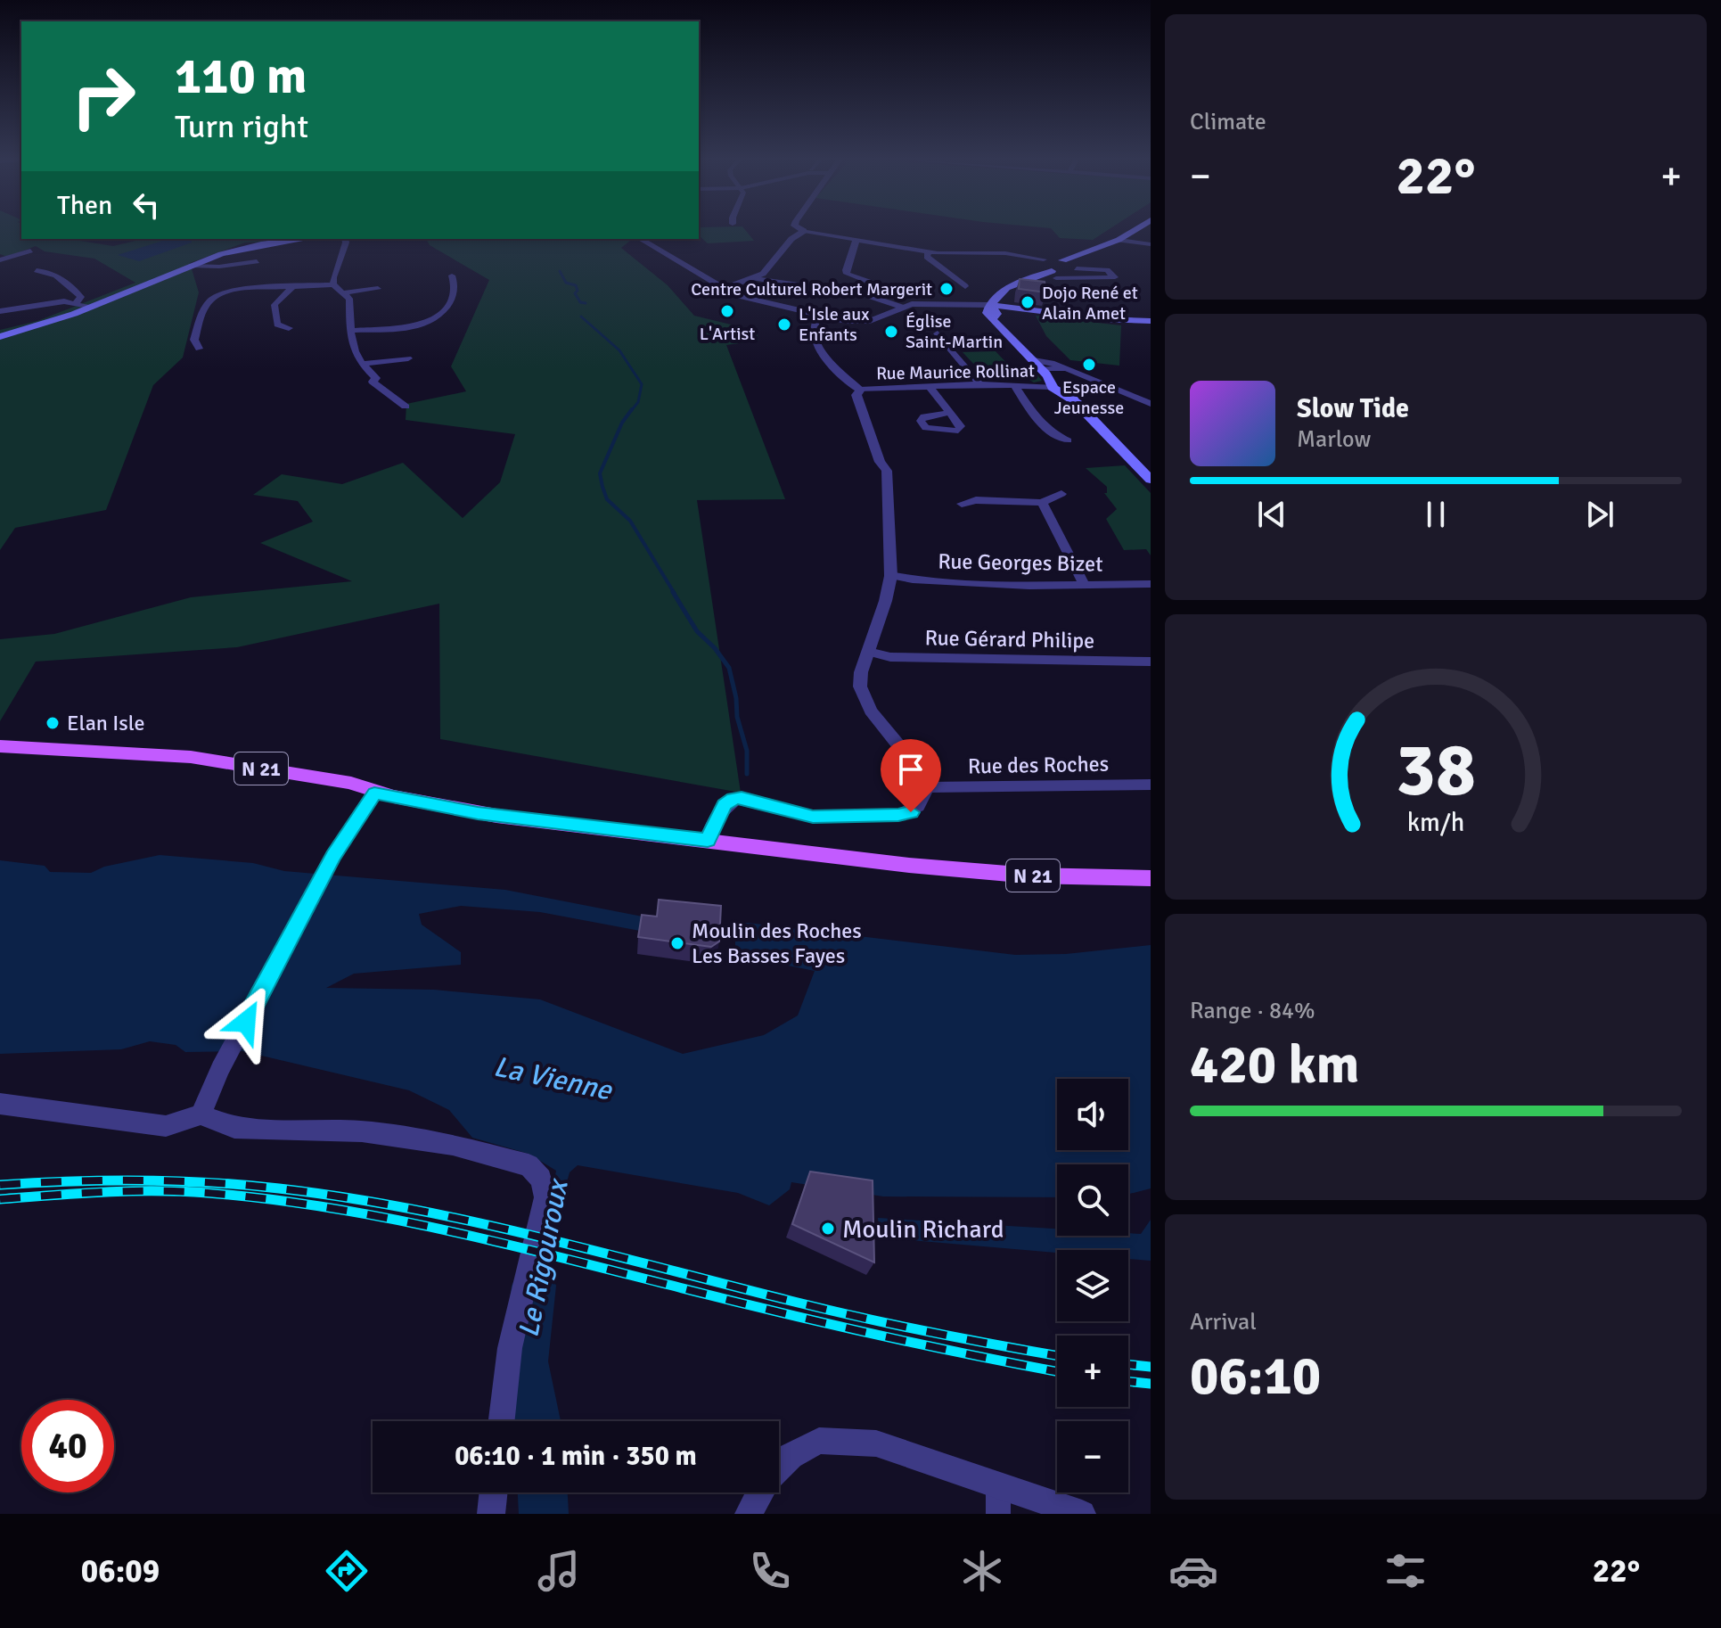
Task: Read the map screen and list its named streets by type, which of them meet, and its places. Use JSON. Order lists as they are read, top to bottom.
{
  "streets": {
    "main road": ["N 21"],
    "street": [
      "Rue Maurice Rollinat",
      "Rue Georges Bizet",
      "Rue Gérard Philipe",
      "Rue des Roches"
    ]
  },
  "water": ["La Vienne", "Le Rigouroux"],
  "places": [
    "Centre Culturel Robert Margerit",
    "Dojo René et Alain Amet",
    "L'Artist",
    "L'Isle aux Enfants",
    "Église Saint-Martin",
    "Espace Jeunesse",
    "Elan Isle",
    "Moulin des Roches Les Basses Fayes",
    "Moulin Richard"
  ],
  "page": {
    "tile": [
      "Climate",
      ["Range · 84%", "420 km"],
      ["Arrival", "06:10"]
    ],
    "turn": ["110 m", "Turn right"],
    "heat": ["−", "22°", "+"],
    "then": "Then",
    "song": ["Slow Tide", "Marlow"],
    "map_buttons": ["+", "−"],
    "limit": "40",
    "trip": "06:10 · 1 min · 350 m",
    "tabs": ["06:09", "22°"],
    "gauge": ["38", "km/h"]
  }
}
